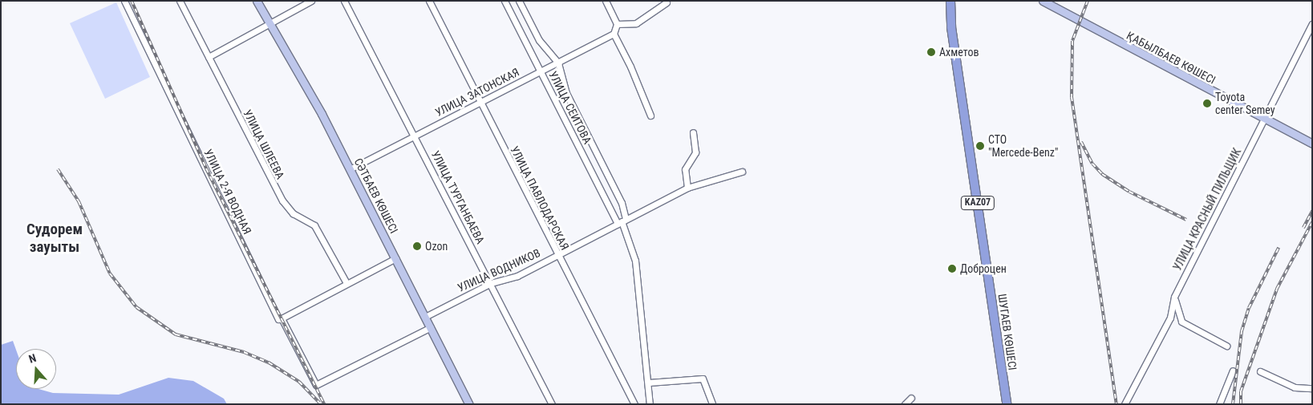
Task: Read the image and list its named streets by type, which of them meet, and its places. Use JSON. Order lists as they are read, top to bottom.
{
  "streets": {
    "highway": ["KAZ07", "ШУГАЕВ КӨШЕСІ"],
    "main road": ["ҚАБЫЛБАЕВ КӨШЕСІ", "СӘТБАЕВ КӨШЕСІ"],
    "street": [
      "УЛИЦА ЗАТОНСКАЯ",
      "УЛИЦА СЕИТОВА",
      "УЛИЦА ШЛЕЕВА",
      "УЛИЦА 2-Я ВОДНАЯ",
      "УЛИЦА ТУРГАНБАЕВА",
      "УЛИЦА ПАВЛОДАРСКАЯ",
      "УЛИЦА КРАСНЫЙ ПИЛЬЩИК",
      "УЛИЦА ВОДНИКОВ"
    ]
  },
  "crossings": [
    ["ҚАБЫЛБАЕВ КӨШЕСІ", "УЛИЦА КРАСНЫЙ ПИЛЬЩИК"],
    ["УЛИЦА ЗАТОНСКАЯ", "УЛИЦА СЕИТОВА"],
    ["УЛИЦА ЗАТОНСКАЯ", "СӘТБАЕВ КӨШЕСІ"],
    ["УЛИЦА ЗАТОНСКАЯ", "УЛИЦА ТУРГАНБАЕВА"],
    ["УЛИЦА ЗАТОНСКАЯ", "УЛИЦА ПАВЛОДАРСКАЯ"],
    ["УЛИЦА СЕИТОВА", "УЛИЦА ВОДНИКОВ"],
    ["УЛИЦА 2-Я ВОДНАЯ", "СӘТБАЕВ КӨШЕСІ"],
    ["СӘТБАЕВ КӨШЕСІ", "УЛИЦА ВОДНИКОВ"],
    ["УЛИЦА ТУРГАНБАЕВА", "УЛИЦА ВОДНИКОВ"],
    ["УЛИЦА ПАВЛОДАРСКАЯ", "УЛИЦА ВОДНИКОВ"]
  ],
  "districts": ["Судорем зауыты"],
  "places": [
    "Ахметов",
    "Toyota center Semey",
    "СТО \"Mercede-Benz\"",
    "Ozon",
    "Доброцен"
  ],
  "north": "top"
}
